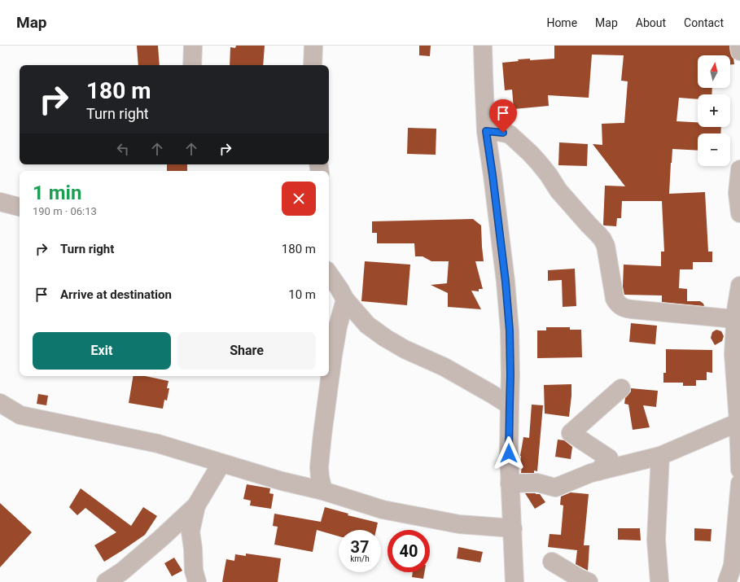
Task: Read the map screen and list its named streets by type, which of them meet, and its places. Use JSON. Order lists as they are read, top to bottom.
{
  "north": "top",
  "page": {
    "header": "Map",
    "nav": [
      "Home",
      "Map",
      "About",
      "Contact"
    ],
    "map_buttons": ["+", "−"],
    "turn": ["180 m", "Turn right"],
    "heading": ["1 min", "190 m · 06:13"],
    "list": [
      {
        "name": "Turn right",
        "value": "180 m"
      },
      {
        "name": "Arrive at destination",
        "value": "10 m"
      }
    ],
    "buttons": ["Exit", "Share"],
    "speed": "37 km/h",
    "limit": "40"
  }
}
